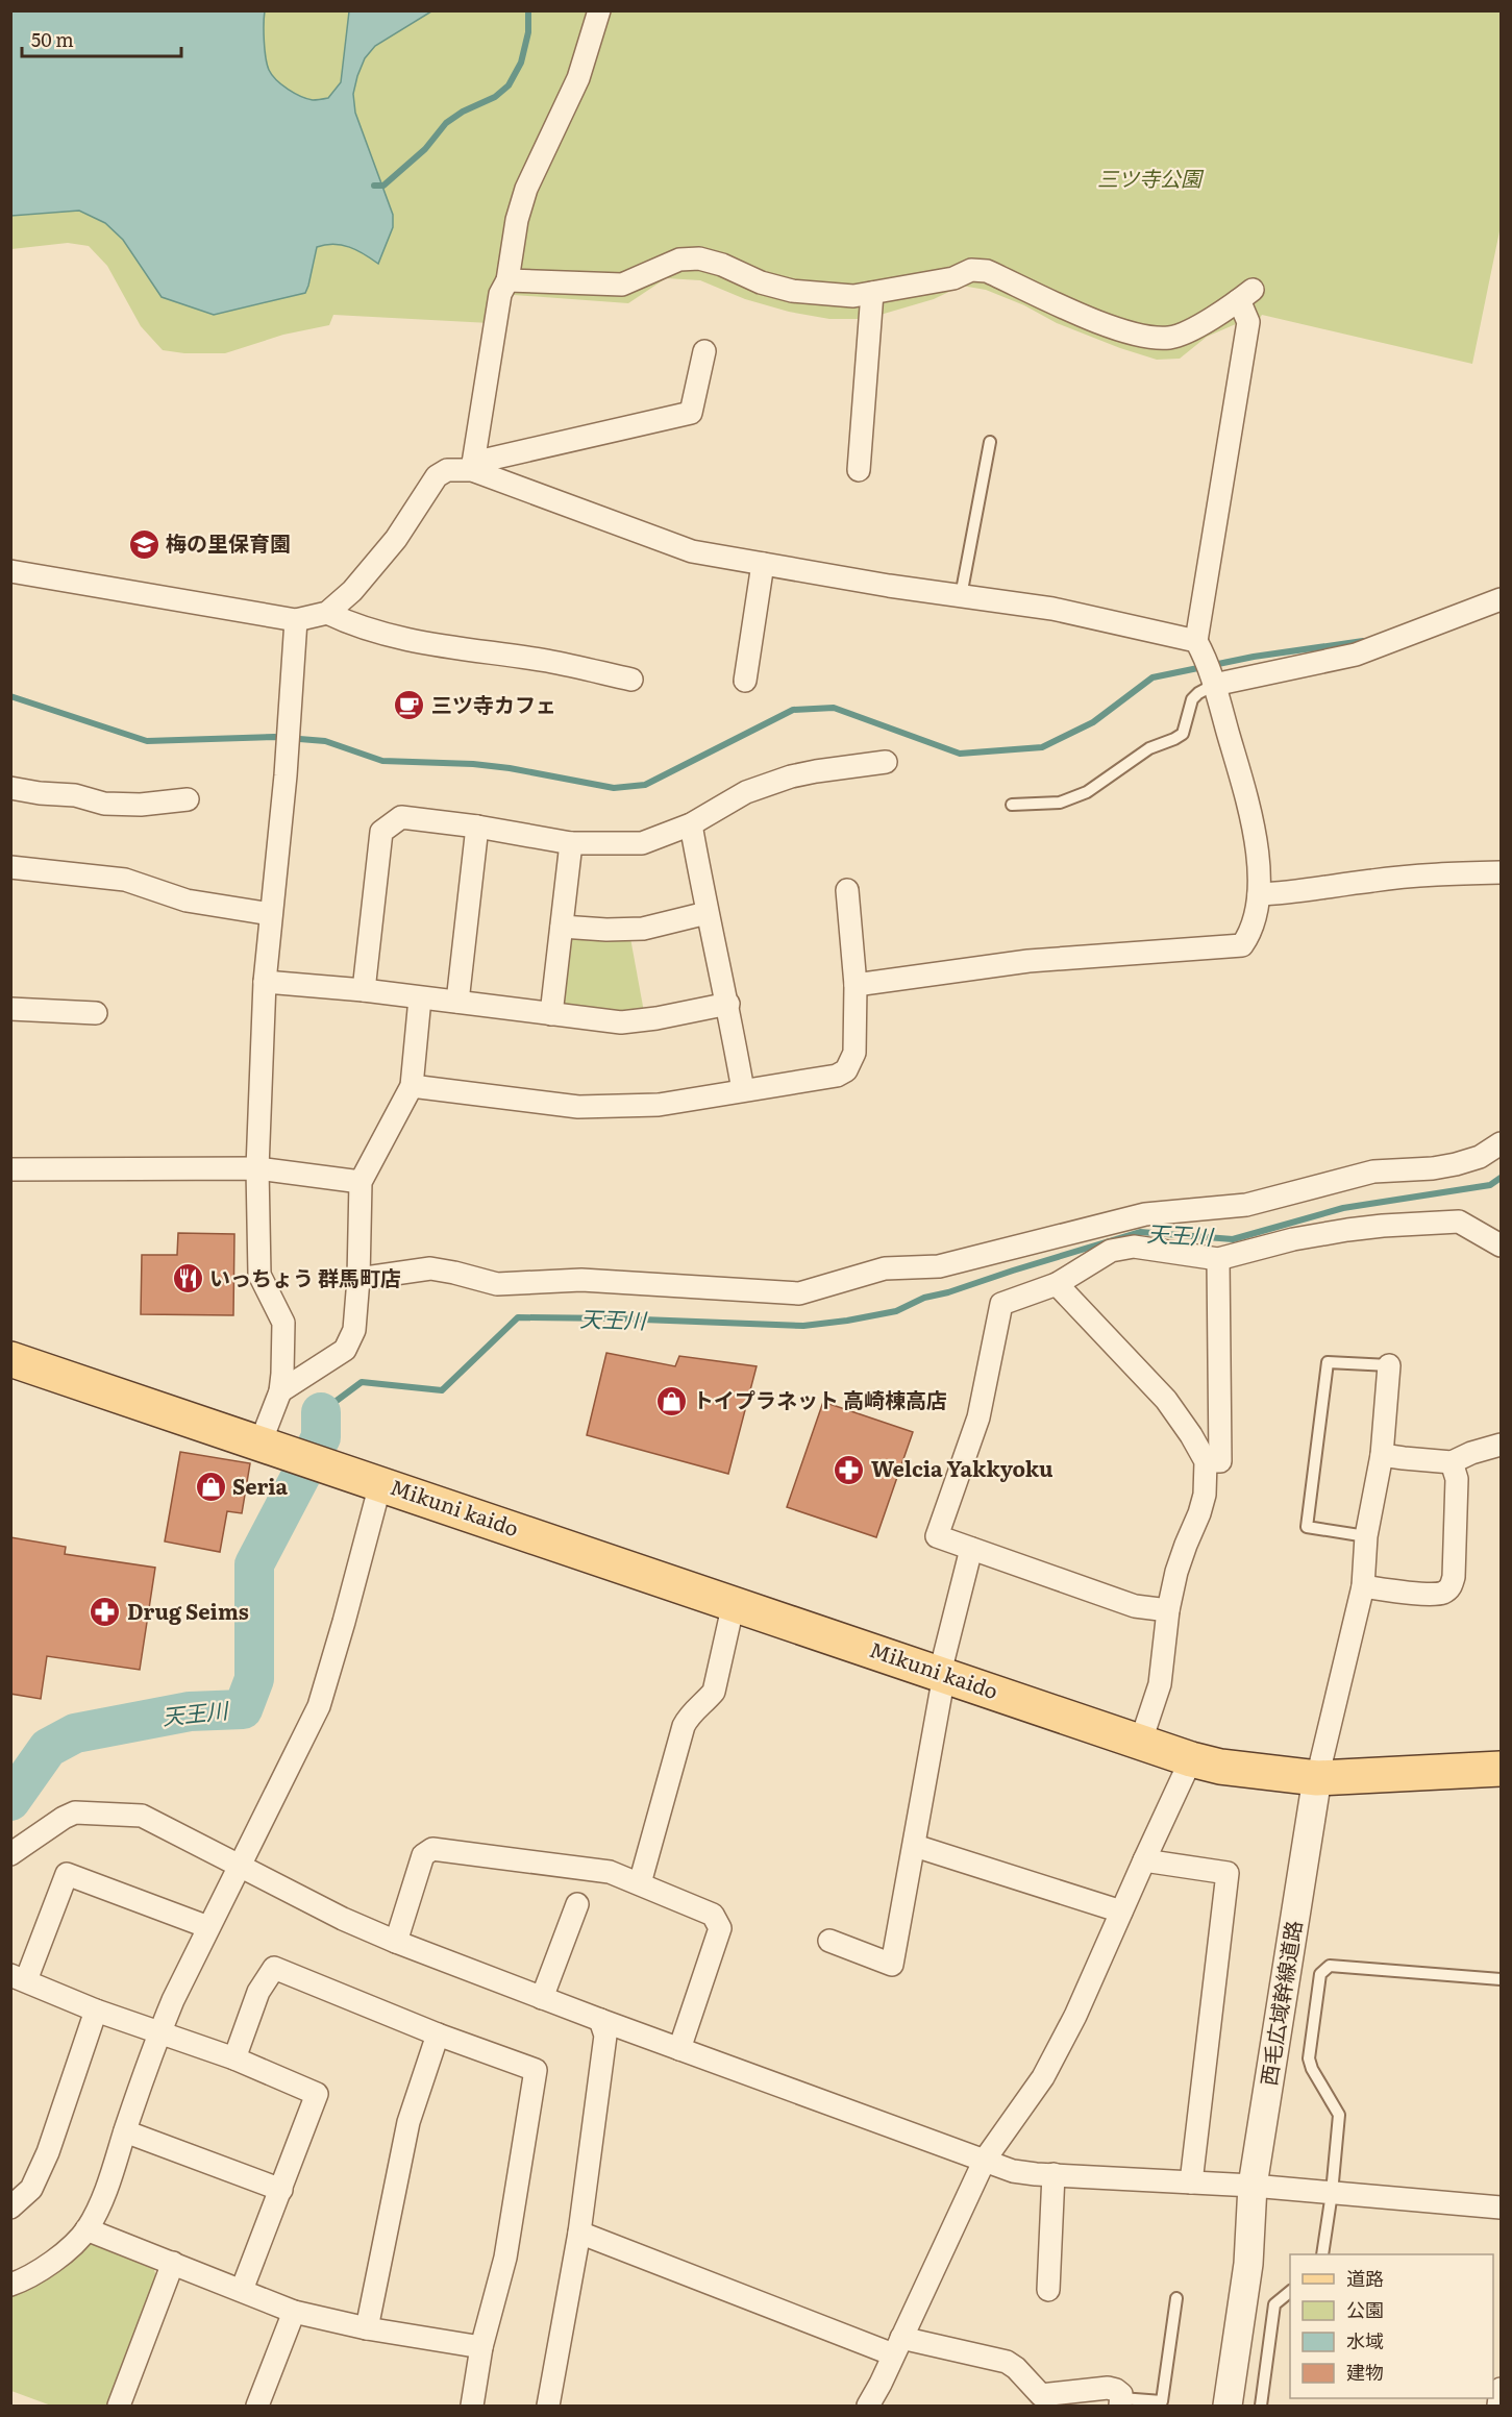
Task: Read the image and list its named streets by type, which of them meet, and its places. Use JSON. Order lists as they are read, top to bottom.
{
  "streets": {
    "main road": ["Mikuni kaido"],
    "street": ["西毛広域幹線道路"]
  },
  "crossings": [
    ["Mikuni kaido", "西毛広域幹線道路"]
  ],
  "water": ["天王川"],
  "parks": ["三ツ寺公園"],
  "places": {
    "school or university": ["梅の里保育園"],
    "cafe": ["三ツ寺カフェ"],
    "restaurant": ["いっちょう 群馬町店"],
    "shop": ["トイプラネット 高崎棟高店", "Seria"],
    "pharmacy": ["Welcia Yakkyoku", "Drug Seims"]
  },
  "legend": [
    "道路",
    "公園",
    "水域",
    "建物"
  ],
  "scale_bar": "50 m"
}
